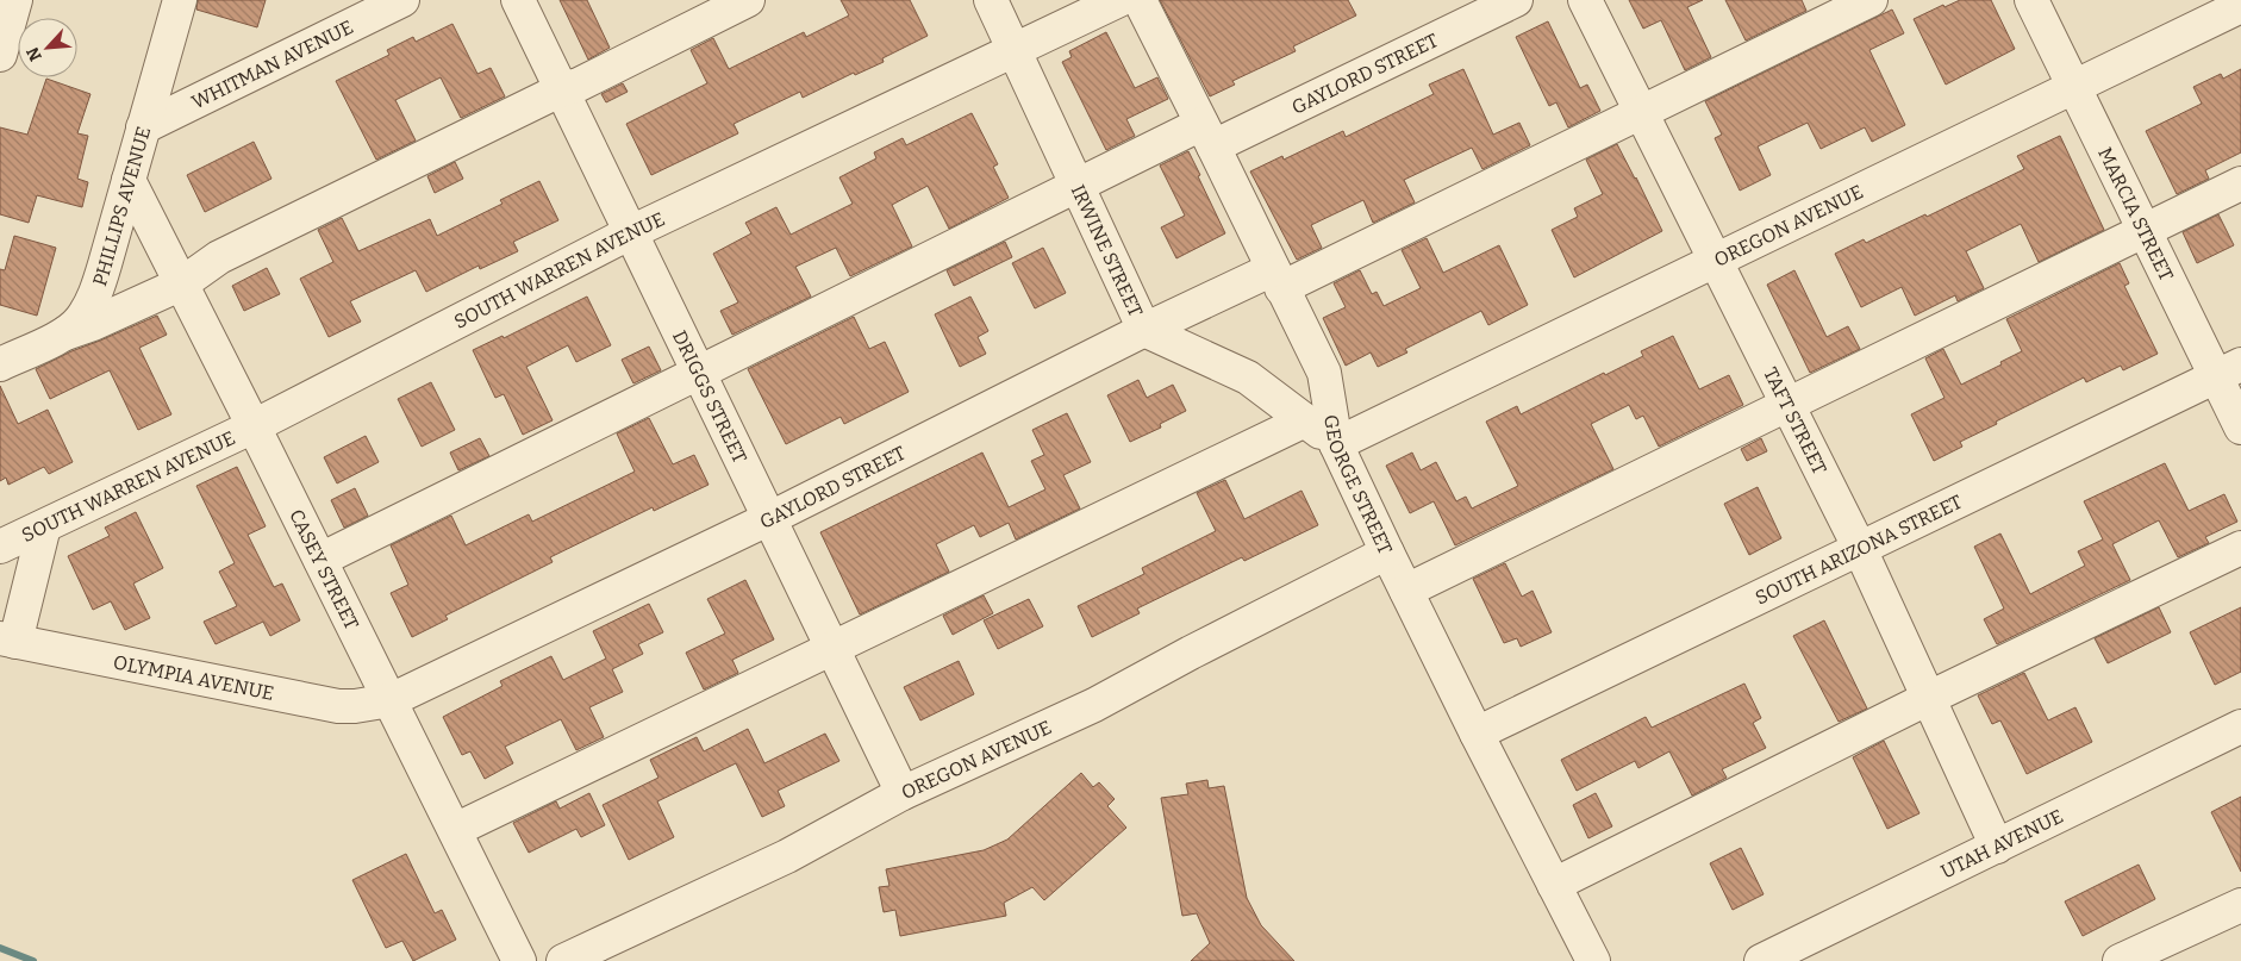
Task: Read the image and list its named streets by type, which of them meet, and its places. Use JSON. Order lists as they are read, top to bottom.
{
  "streets": {
    "street": [
      "WHITMAN AVENUE",
      "GAYLORD STREET",
      "PHILLIPS AVENUE",
      "MARCIA STREET",
      "OREGON AVENUE",
      "IRWINE STREET",
      "SOUTH WARREN AVENUE",
      "DRIGGS STREET",
      "TAFT STREET",
      "GEORGE STREET",
      "SOUTH ARIZONA STREET",
      "CASEY STREET",
      "OLYMPIA AVENUE",
      "UTAH AVENUE"
    ]
  },
  "crossings": [
    ["WHITMAN AVENUE", "PHILLIPS AVENUE"],
    ["GAYLORD STREET", "IRWINE STREET"],
    ["GAYLORD STREET", "DRIGGS STREET"],
    ["GAYLORD STREET", "TAFT STREET"],
    ["GAYLORD STREET", "GEORGE STREET"],
    ["GAYLORD STREET", "CASEY STREET"],
    ["GAYLORD STREET", "OLYMPIA AVENUE"],
    ["PHILLIPS AVENUE", "CASEY STREET"],
    ["MARCIA STREET", "OREGON AVENUE"],
    ["MARCIA STREET", "SOUTH ARIZONA STREET"],
    ["OREGON AVENUE", "IRWINE STREET"],
    ["OREGON AVENUE", "DRIGGS STREET"],
    ["OREGON AVENUE", "TAFT STREET"],
    ["OREGON AVENUE", "GEORGE STREET"],
    ["IRWINE STREET", "SOUTH WARREN AVENUE"],
    ["IRWINE STREET", "GEORGE STREET"],
    ["SOUTH WARREN AVENUE", "DRIGGS STREET"],
    ["SOUTH WARREN AVENUE", "CASEY STREET"],
    ["TAFT STREET", "SOUTH ARIZONA STREET"],
    ["TAFT STREET", "UTAH AVENUE"],
    ["GEORGE STREET", "SOUTH ARIZONA STREET"],
    ["CASEY STREET", "OLYMPIA AVENUE"]
  ],
  "north": "bottom left"
}
